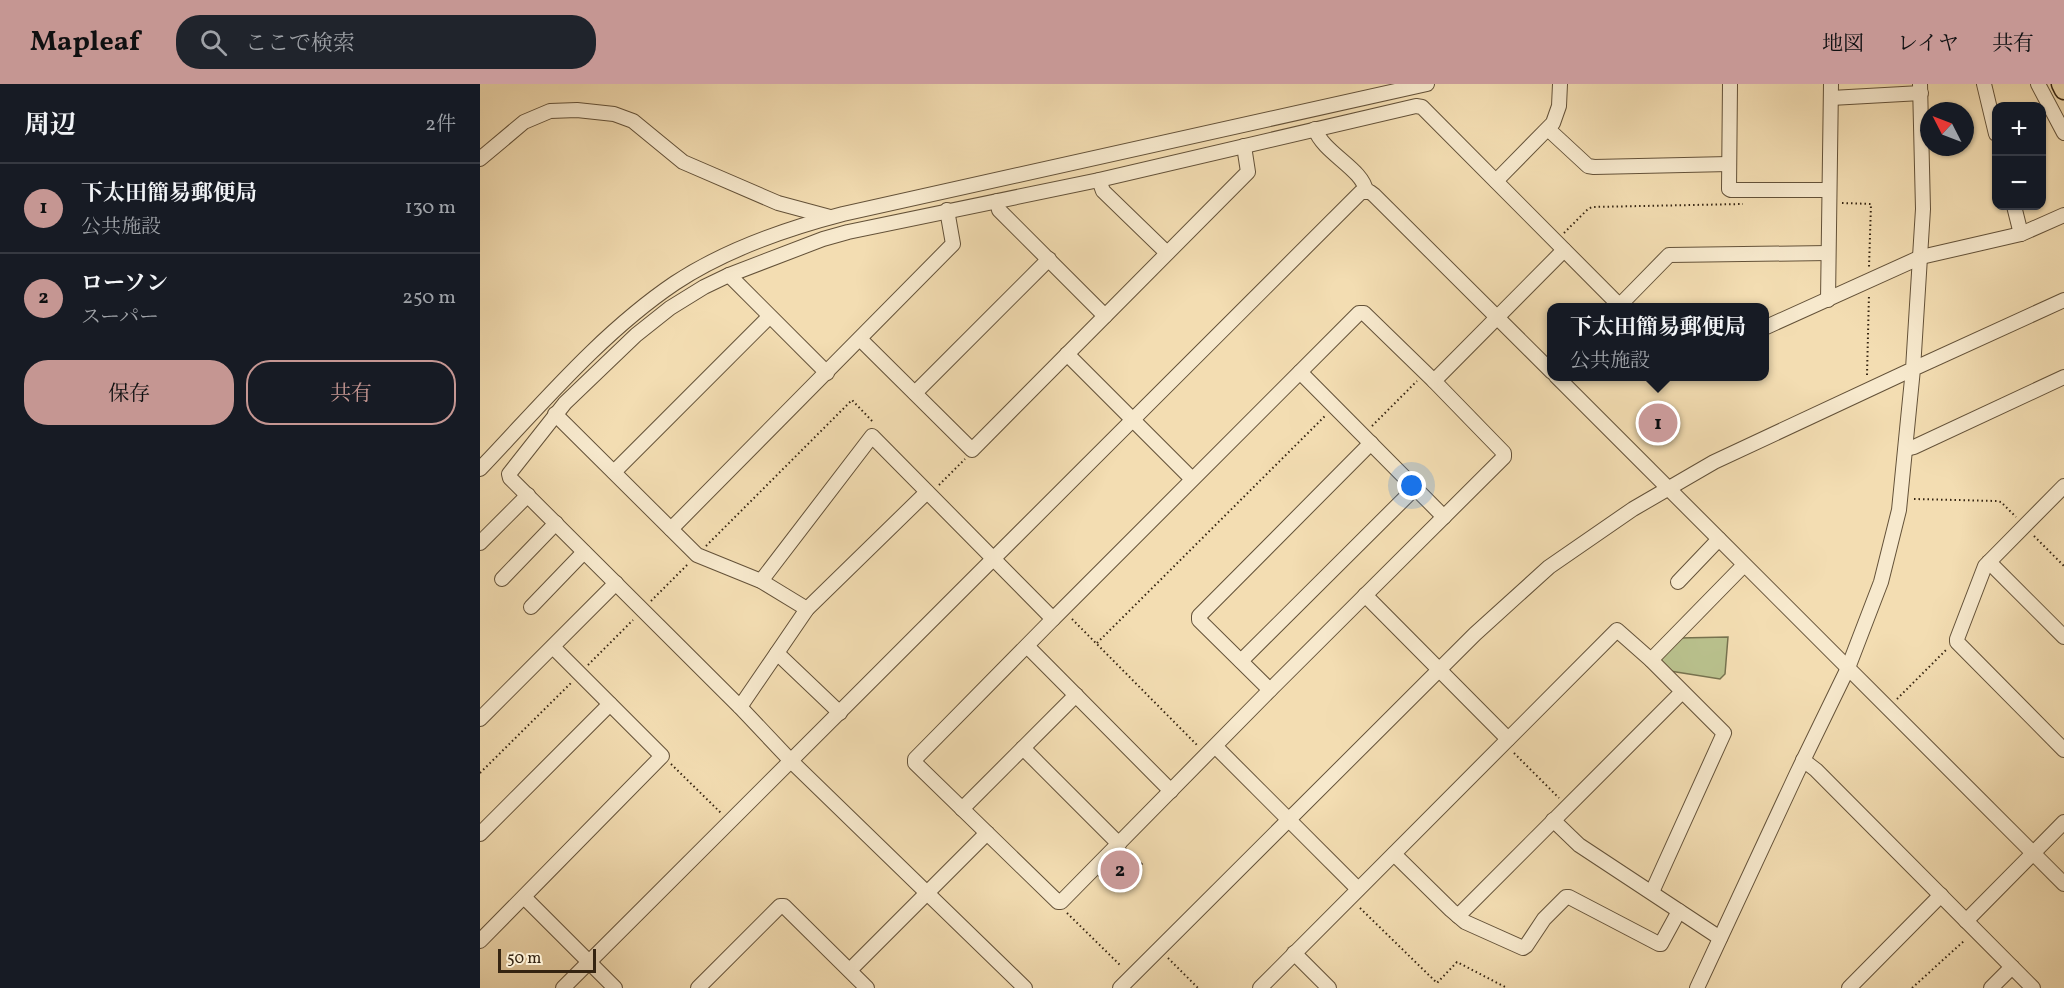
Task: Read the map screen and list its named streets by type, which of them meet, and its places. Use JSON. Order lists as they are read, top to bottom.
{
  "scale_bar": "50 m",
  "north": "top left",
  "page": {
    "header": "Mapleaf",
    "search": "ここで検索",
    "nav": ["地図", "レイヤ", "共有"],
    "heading": ["周辺", "2件"],
    "map_buttons": ["+", "−"],
    "list": [
      {
        "mark": "1",
        "name": "下太田簡易郵便局",
        "note": "公共施設",
        "value": "130 m"
      },
      {
        "mark": "2",
        "name": "ローソン",
        "note": "スーパー",
        "value": "250 m"
      }
    ],
    "popup": ["下太田簡易郵便局", "公共施設"],
    "buttons": ["保存", "共有"],
    "pins": ["1", "2"],
    "scale": "50 m"
  }
}
